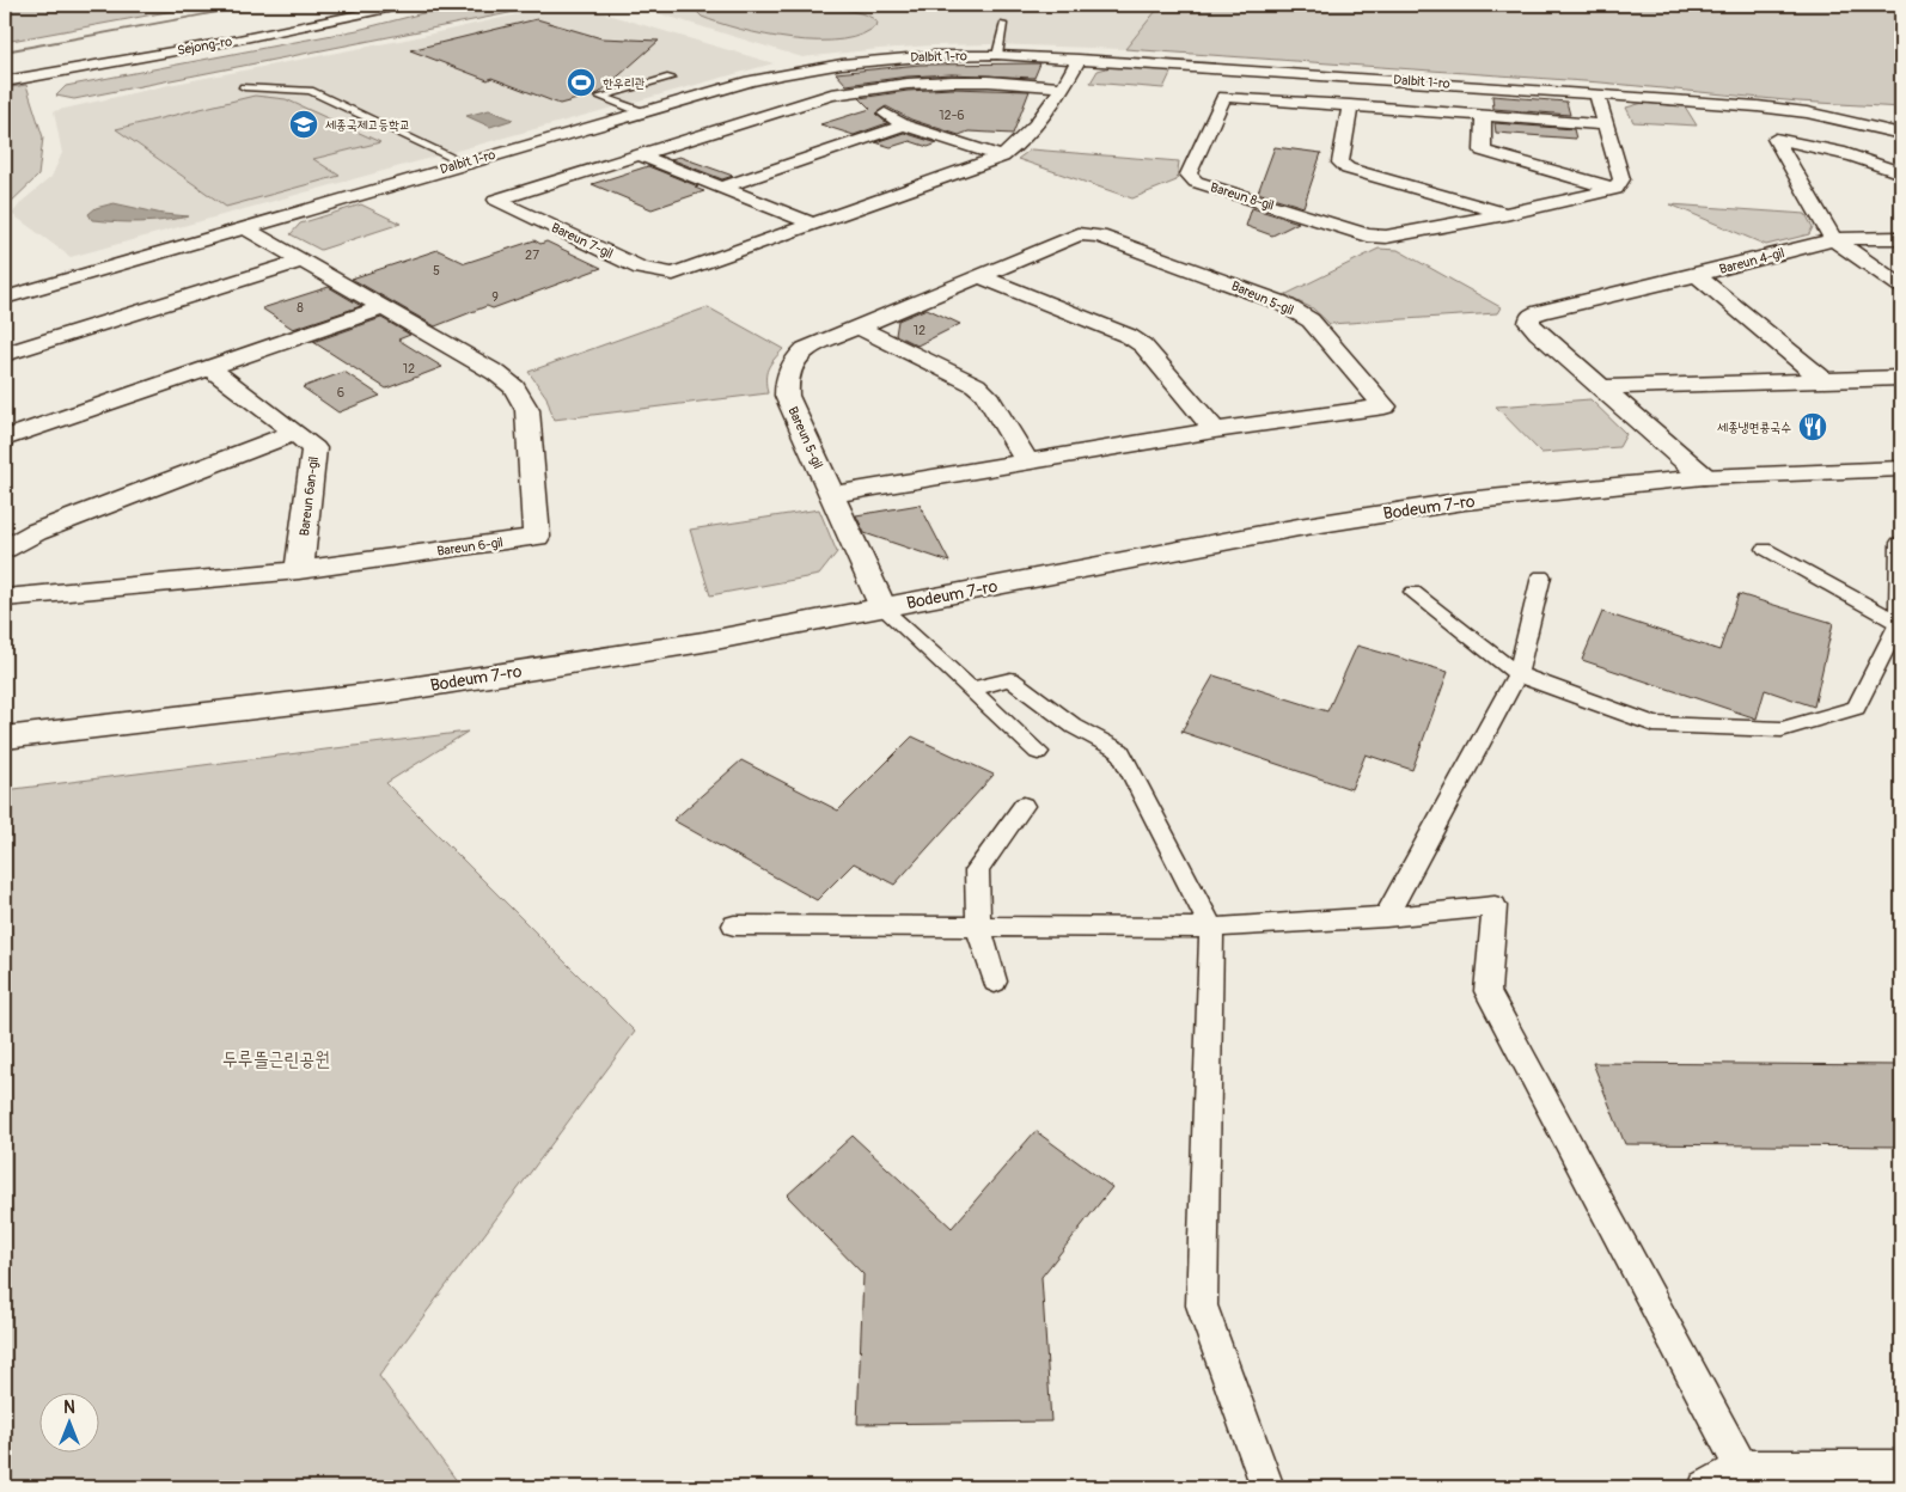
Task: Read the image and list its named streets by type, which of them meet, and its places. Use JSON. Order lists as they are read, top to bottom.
{
  "streets": {
    "main road": [
      "Sejong-ro",
      "Dalbit 1-ro",
      "Bareun 8-gil",
      "Bareun 7-gil",
      "Bareun 4-gil",
      "Bareun 5-gil",
      "Bareun 6an-gil",
      "Bodeum 7-ro",
      "Bareun 6-gil"
    ]
  },
  "crossings": [
    ["Dalbit 1-ro", "Bareun 6-gil"],
    ["Bareun 4-gil", "Bodeum 7-ro"],
    ["Bareun 5-gil", "Bodeum 7-ro"],
    ["Bareun 6an-gil", "Bareun 6-gil"]
  ],
  "parks": ["두루뜰근린공원"],
  "places": {
    "sports": ["한우리관"],
    "school or university": ["세종국제고등학교"],
    "restaurant": ["세종냉면콩국수"]
  },
  "house_numbers": [
    "12-6",
    "27",
    "5",
    "9",
    "8",
    "12",
    "12",
    "6"
  ],
  "north": "top"
}
